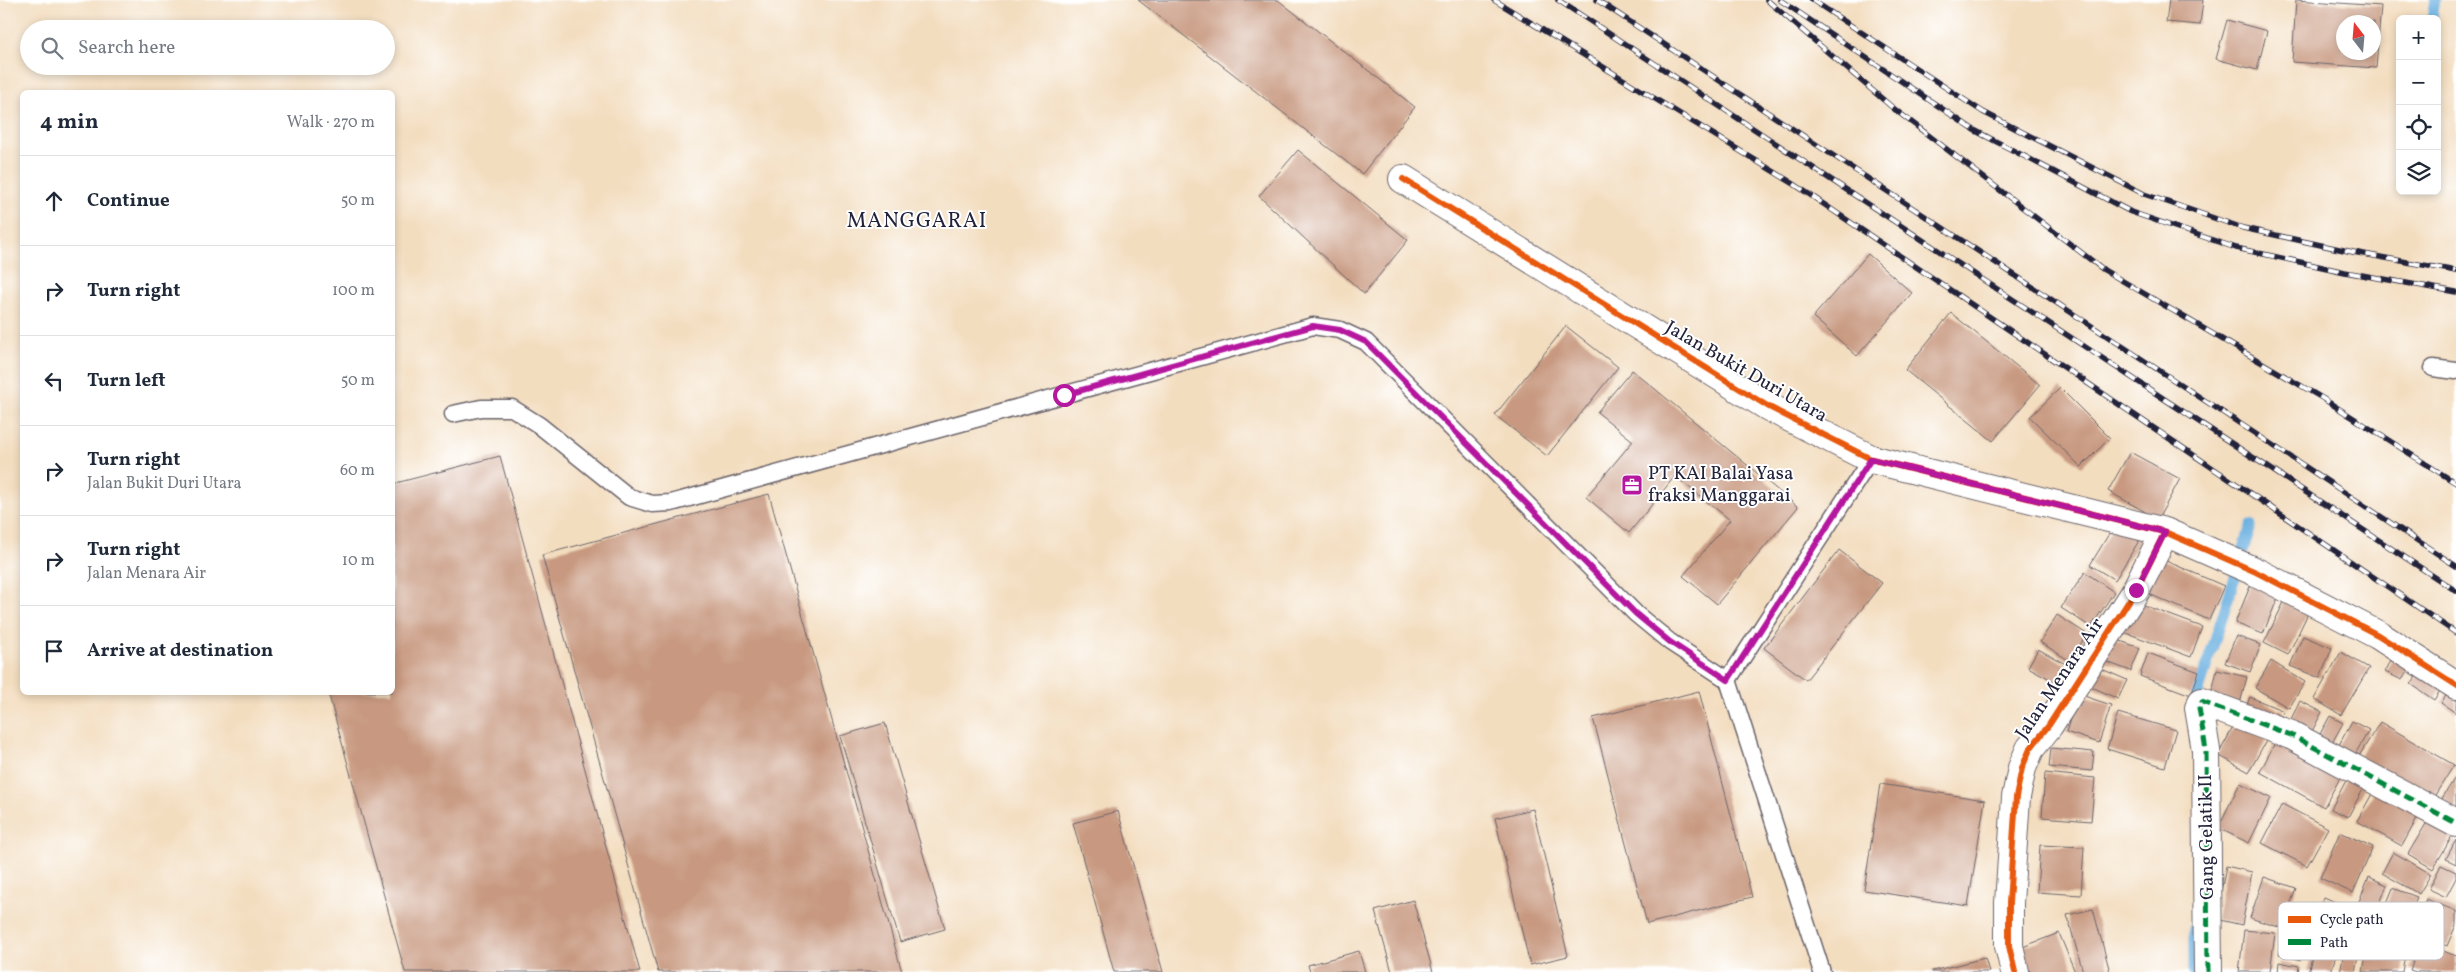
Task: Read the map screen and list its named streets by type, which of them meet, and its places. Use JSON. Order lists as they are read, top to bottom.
{
  "streets": {
    "street": ["Jalan Bukit Duri Utara", "Jalan Menara Air", "Gang Gelatik II"]
  },
  "crossings": [
    ["Jalan Bukit Duri Utara", "Jalan Menara Air"]
  ],
  "districts": ["MANGGARAI"],
  "places": {
    "office": ["PT KAI Balai Yasa fraksi Manggarai"]
  },
  "legend": ["Cycle path", "Path"],
  "north": "top",
  "page": {
    "map_buttons": ["+", "−"],
    "search": "Search here",
    "heading": ["4 min", "Walk · 270 m"],
    "list": [
      ["Continue", "50 m"],
      ["Turn right", "100 m"],
      ["Turn left", "50 m"],
      ["Turn right", "Jalan Bukit Duri Utara", "60 m"],
      ["Turn right", "Jalan Menara Air", "10 m"],
      "Arrive at destination"
    ]
  }
}
